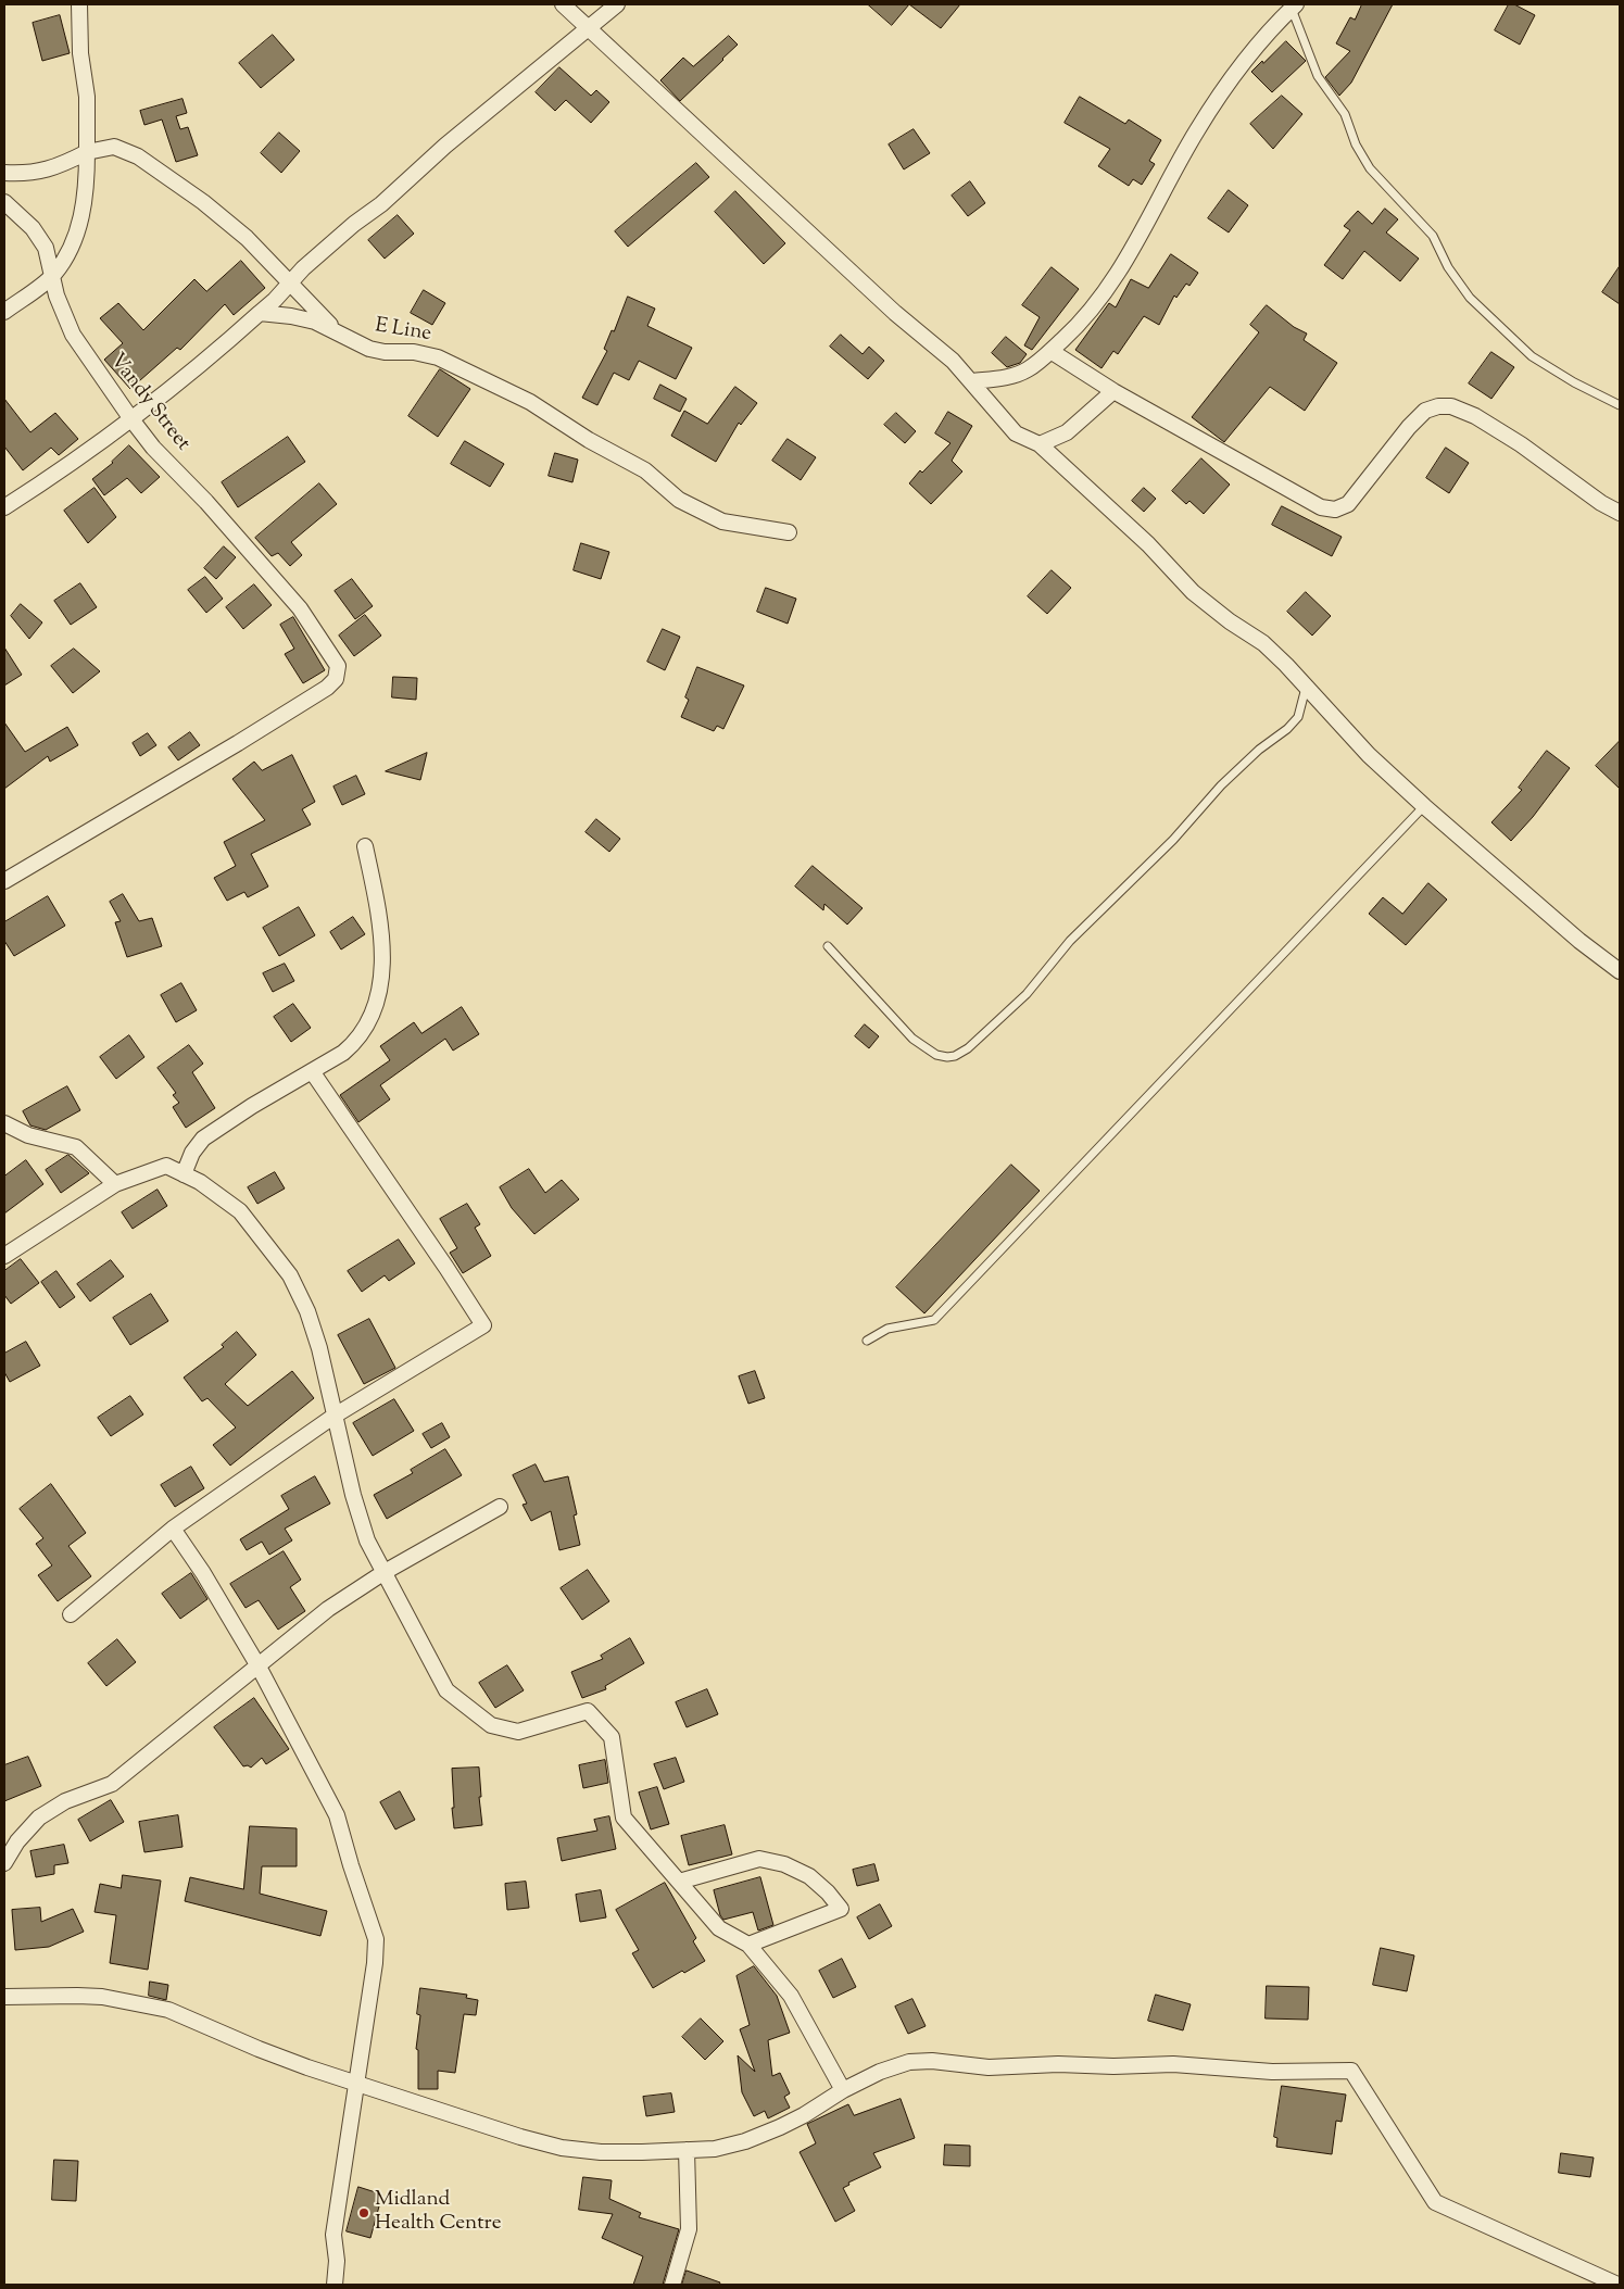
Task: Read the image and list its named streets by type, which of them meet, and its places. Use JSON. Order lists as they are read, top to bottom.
{
  "streets": {
    "street": ["E Line", "Vandy Street"]
  },
  "places": ["Midland Health Centre"]
}
